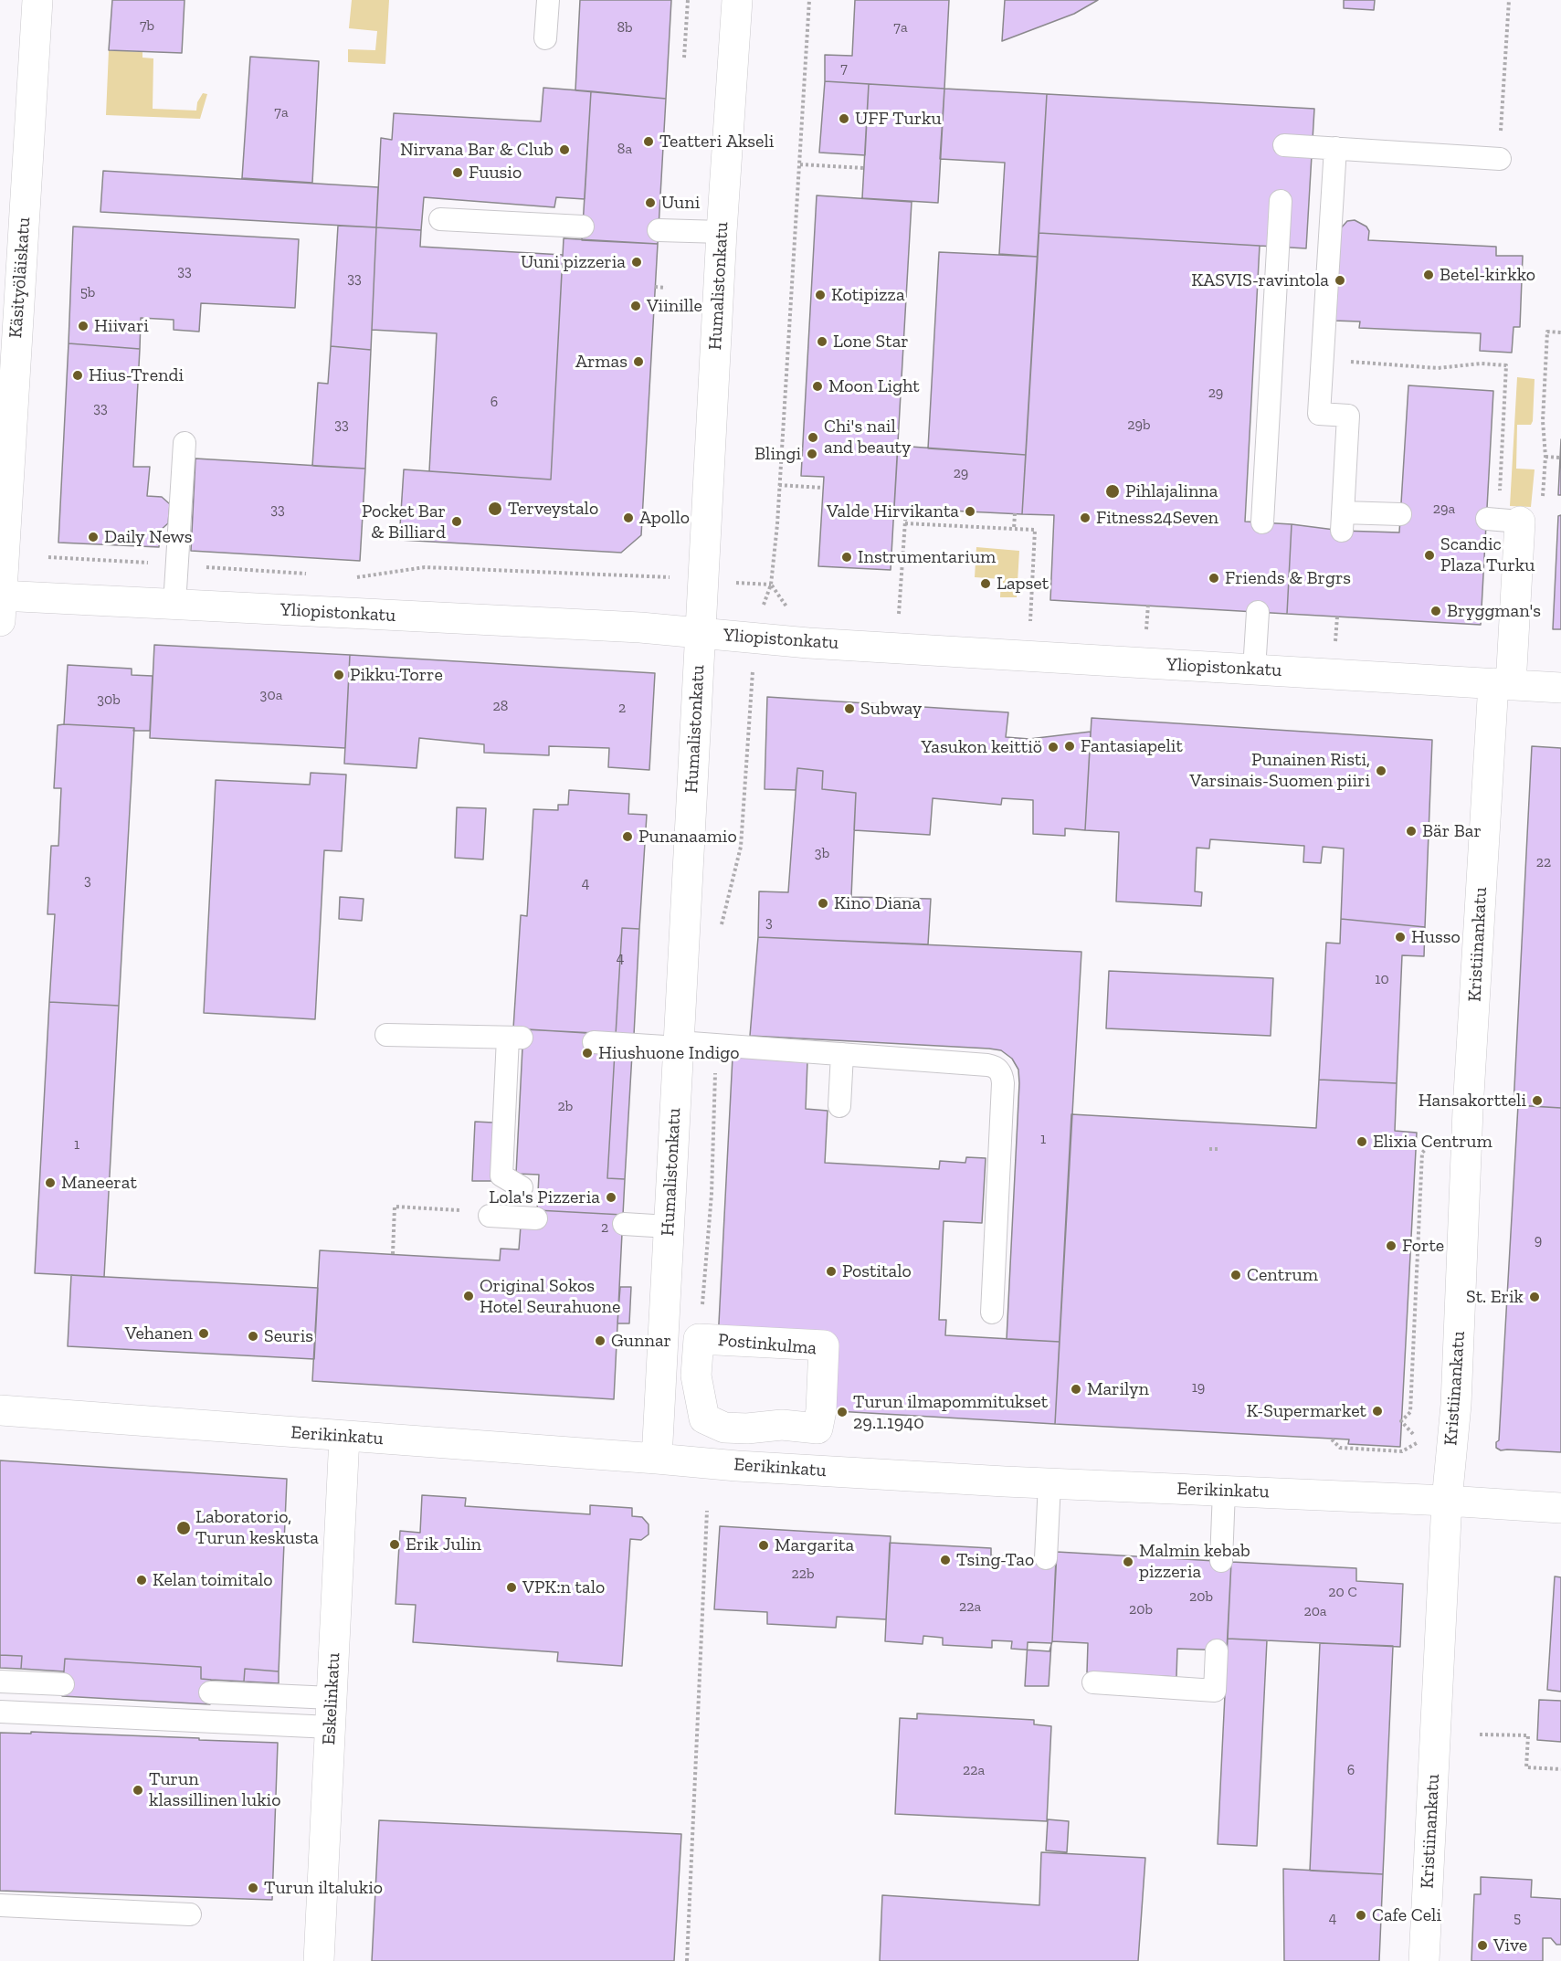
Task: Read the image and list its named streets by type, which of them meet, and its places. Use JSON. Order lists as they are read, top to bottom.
{
  "streets": {
    "street": [
      "Käsityöläiskatu",
      "Humalistonkatu",
      "Yliopistonkatu",
      "Kristiinankatu",
      "Postinkulma",
      "Eerikinkatu",
      "Eskelinkatu"
    ]
  },
  "crossings": [
    ["Käsityöläiskatu", "Yliopistonkatu"],
    ["Humalistonkatu", "Yliopistonkatu"],
    ["Humalistonkatu", "Eerikinkatu"],
    ["Yliopistonkatu", "Kristiinankatu"],
    ["Kristiinankatu", "Eerikinkatu"],
    ["Eerikinkatu", "Eskelinkatu"]
  ],
  "places": [
    "UFF Turku",
    "Teatteri Akseli",
    "Nirvana Bar & Club",
    "Fuusio",
    "Uuni",
    "Uuni pizzeria",
    "Betel-kirkko",
    "KASVIS-ravintola",
    "Kotipizza",
    "Viinille",
    "Hiivari",
    "Lone Star",
    "Armas",
    "Hius-Trendi",
    "Moon Light",
    "Chi's nail and beauty",
    "Blingi",
    "Pihlajalinna",
    "Terveystalo",
    "Valde Hirvikanta",
    "Apollo",
    "Fitness24Seven",
    "Pocket Bar & Billiard",
    "Daily News",
    "Scandic Plaza Turku",
    "Instrumentarium",
    "Friends & Brgrs",
    "Lapset",
    "Bryggman's",
    "Pikku-Torre",
    "Subway",
    "Fantasiapelit",
    "Yasukon keittiö",
    "Punainen Risti, Varsinais-Suomen piiri",
    "Bär Bar",
    "Punanaamio",
    "Kino Diana",
    "Husso",
    "Hiushuone Indigo",
    "Hansakortteli",
    "Elixia Centrum",
    "Maneerat",
    "Lola's Pizzeria",
    "Forte",
    "Postitalo",
    "Centrum",
    "Original Sokos Hotel Seurahuone",
    "St. Erik",
    "Vehanen",
    "Seuris",
    "Gunnar",
    "Marilyn",
    "K-Supermarket",
    "Turun ilmapommitukset 29.1.1940",
    "Laboratorio, Turun keskusta",
    "Erik Julin",
    "Margarita",
    "Tsing-Tao",
    "Malmin kebab pizzeria",
    "Kelan toimitalo",
    "VPK:n talo",
    "Turun klassillinen lukio",
    "Turun iltalukio",
    "Cafe Celi",
    "Vive"
  ],
  "house_numbers": [
    "7b",
    "8b",
    "7a",
    "7",
    "7a",
    "8a",
    "33",
    "33",
    "5b",
    "29",
    "6",
    "33",
    "33",
    "29b",
    "29",
    "29a",
    "33",
    "30a",
    "30b",
    "28",
    "2",
    "3b",
    "22",
    "3",
    "4",
    "3",
    "4",
    "10",
    "2b",
    "1",
    "1",
    "2",
    "9",
    "19",
    "22b",
    "20 C",
    "20b",
    "22a",
    "20b",
    "20a",
    "22a",
    "6",
    "4",
    "5"
  ]
}
